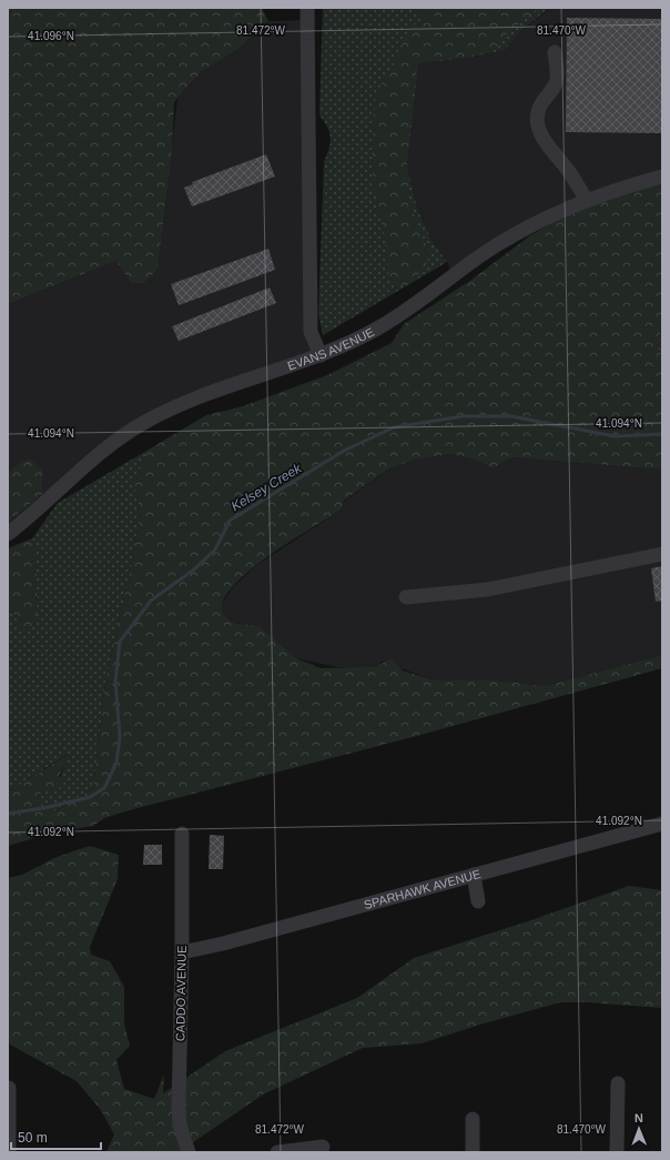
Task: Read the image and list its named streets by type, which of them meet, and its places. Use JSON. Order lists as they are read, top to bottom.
{
  "streets": {
    "street": ["EVANS AVENUE", "SPARHAWK AVENUE", "CADDO AVENUE"]
  },
  "crossings": [
    ["SPARHAWK AVENUE", "CADDO AVENUE"]
  ],
  "water": ["Kelsey Creek"],
  "scale_bar": "50 m",
  "north": "top",
  "coordinates": [
    "81.472°W",
    "81.470°W",
    "41.096°N",
    "41.094°N",
    "41.092°N"
  ]
}
